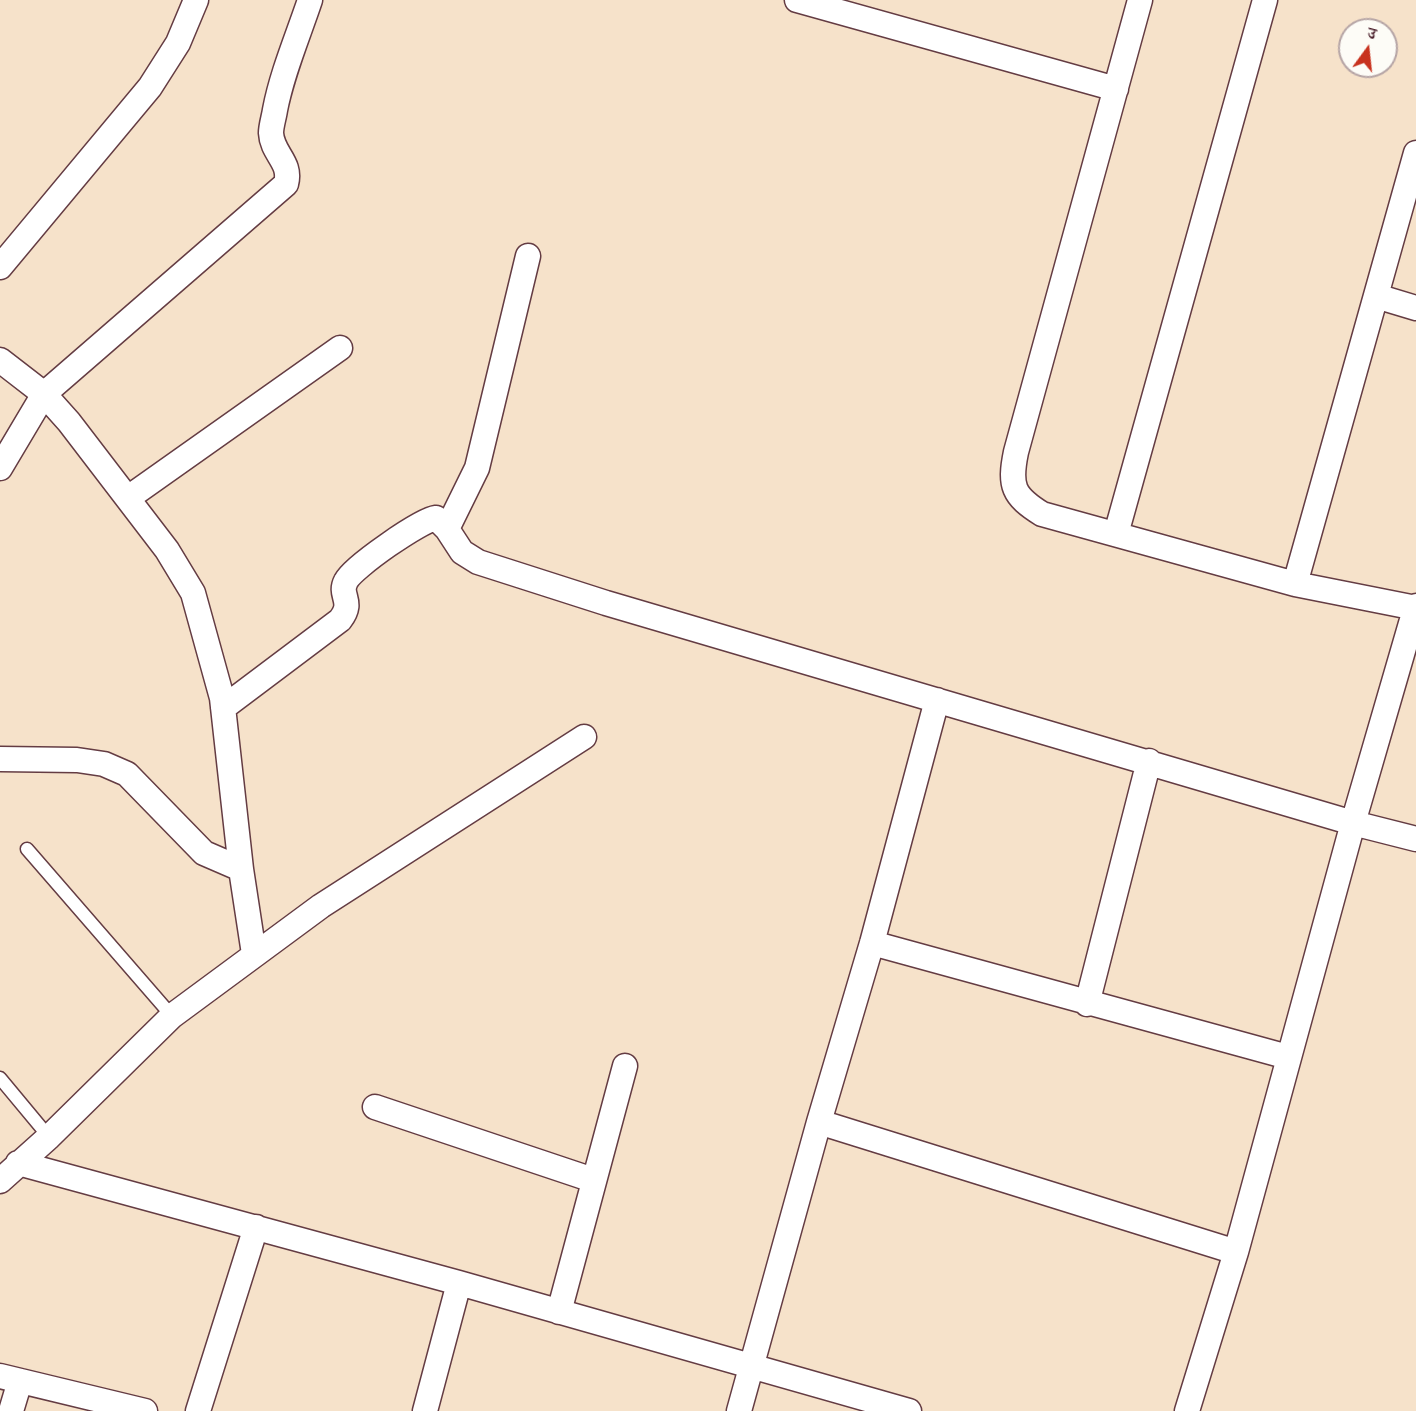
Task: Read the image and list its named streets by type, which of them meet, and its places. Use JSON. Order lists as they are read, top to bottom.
{
  "north": "top"
}
